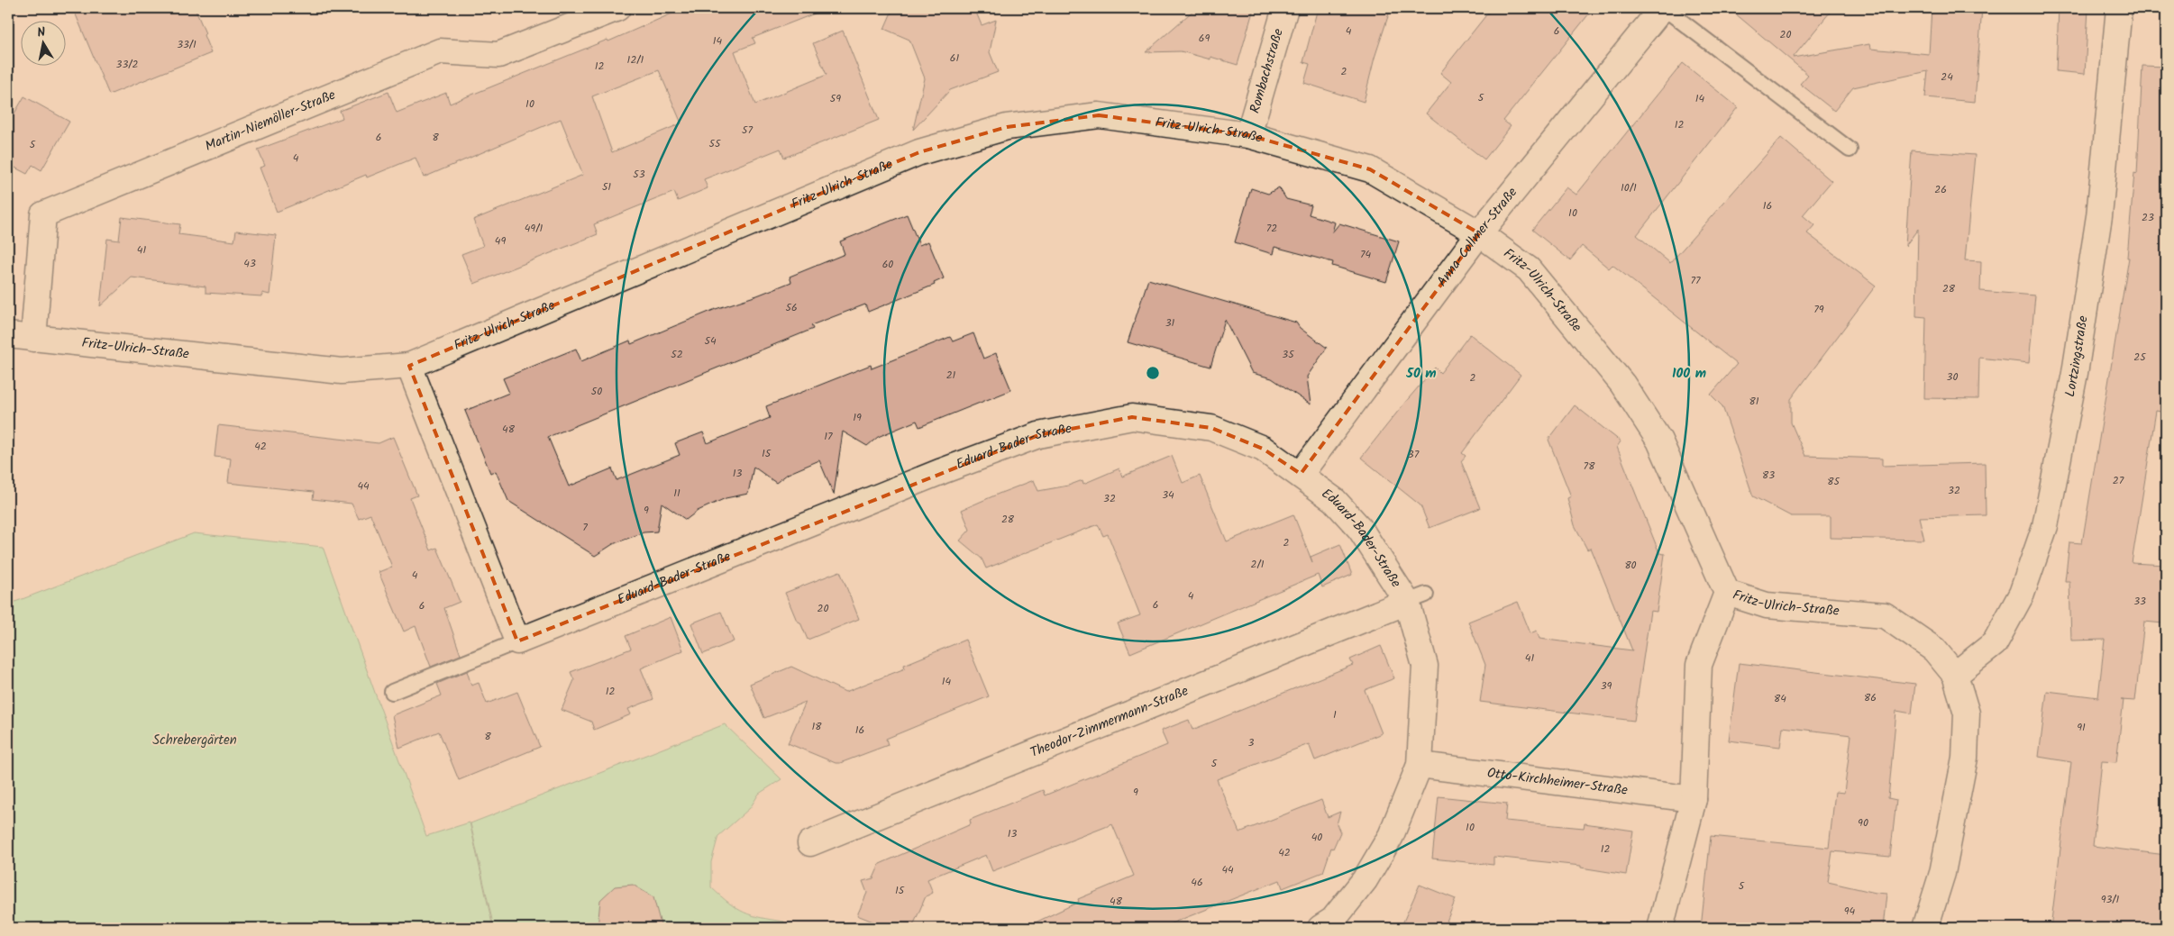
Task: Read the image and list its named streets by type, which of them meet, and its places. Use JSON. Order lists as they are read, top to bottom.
{
  "streets": {
    "street": [
      "Rombachstraße",
      "Martin-Niemöller-Straße",
      "Fritz-Ulrich-Straße",
      "Anna-Collmer-Straße",
      "Lortzingstraße",
      "Eduard-Bader-Straße",
      "Theodor-Zimmermann-Straße",
      "Otto-Kirchheimer-Straße"
    ]
  },
  "crossings": [
    ["Rombachstraße", "Fritz-Ulrich-Straße"],
    ["Martin-Niemöller-Straße", "Fritz-Ulrich-Straße"],
    ["Fritz-Ulrich-Straße", "Anna-Collmer-Straße"],
    ["Fritz-Ulrich-Straße", "Lortzingstraße"],
    ["Anna-Collmer-Straße", "Eduard-Bader-Straße"],
    ["Eduard-Bader-Straße", "Theodor-Zimmermann-Straße"],
    ["Eduard-Bader-Straße", "Otto-Kirchheimer-Straße"]
  ],
  "parks": ["Schrebergärten"],
  "house_numbers": [
    "4",
    "6",
    "20",
    "69",
    "14",
    "33/1",
    "61",
    "12/1",
    "33/2",
    "12",
    "2",
    "24",
    "5",
    "59",
    "14",
    "10",
    "12",
    "57",
    "6",
    "8",
    "55",
    "5",
    "4",
    "53",
    "51",
    "10/1",
    "26",
    "16",
    "10",
    "23",
    "49/1",
    "72",
    "49",
    "41",
    "74",
    "43",
    "60",
    "77",
    "28",
    "56",
    "79",
    "31",
    "54",
    "52",
    "35",
    "25",
    "21",
    "30",
    "2",
    "50",
    "81",
    "19",
    "48",
    "17",
    "42",
    "15",
    "37",
    "78",
    "13",
    "83",
    "27",
    "85",
    "44",
    "32",
    "11",
    "34",
    "32",
    "9",
    "28",
    "7",
    "2",
    "2/1",
    "80",
    "4",
    "4",
    "33",
    "6",
    "6",
    "20",
    "41",
    "14",
    "39",
    "12",
    "86",
    "84",
    "1",
    "18",
    "91",
    "16",
    "8",
    "3",
    "5",
    "9",
    "90",
    "10",
    "13",
    "40",
    "12",
    "42",
    "44",
    "46",
    "5",
    "15",
    "93/1",
    "48",
    "94"
  ],
  "north": "top",
  "rings": ["50 m", "100 m"]
}
